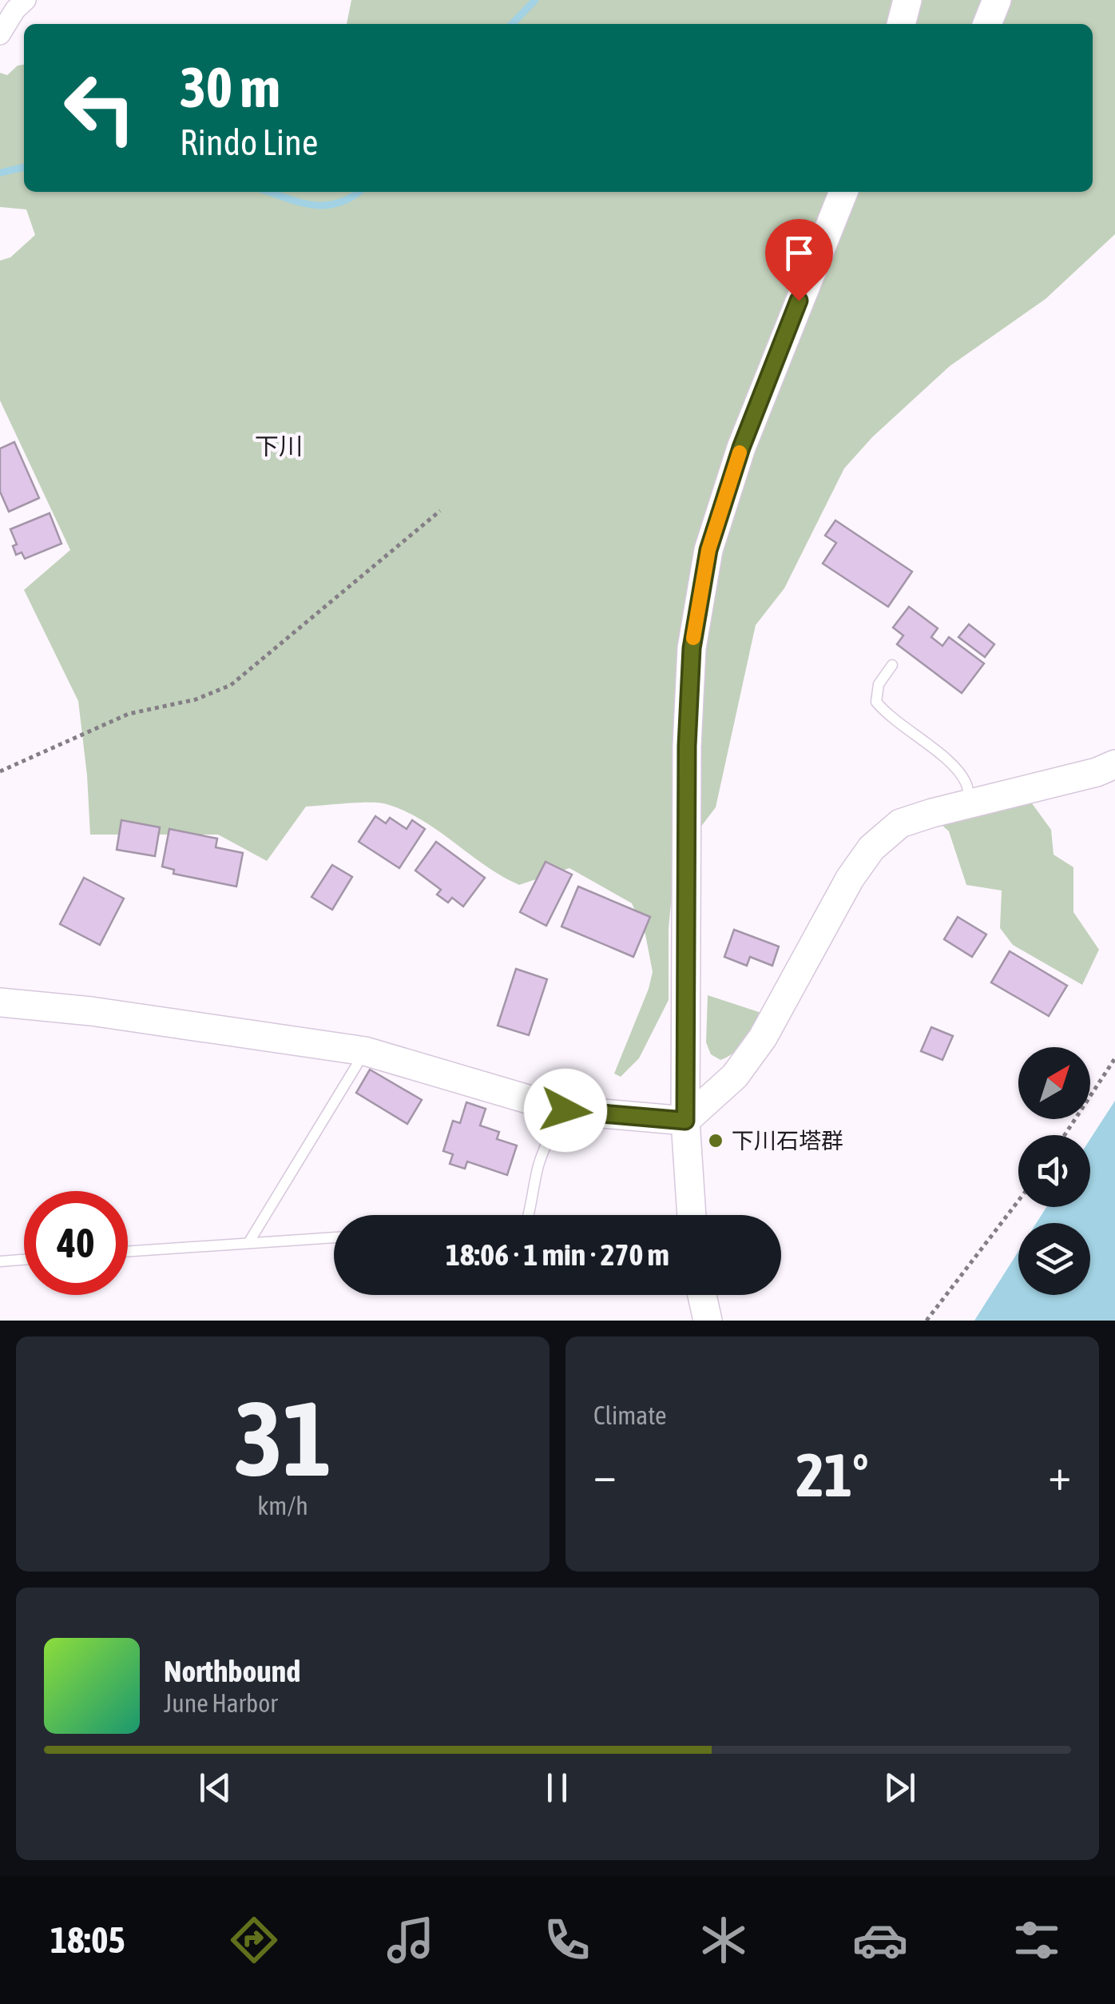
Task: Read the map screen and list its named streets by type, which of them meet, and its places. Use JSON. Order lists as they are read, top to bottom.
{
  "districts": ["下川"],
  "places": ["下川石塔群"],
  "north": "top right",
  "page": {
    "turn": ["30 m", "Rindo Line"],
    "limit": "40",
    "trip": "18:06 · 1 min · 270 m",
    "tile": [
      ["31", "km/h"],
      "Climate"
    ],
    "heat": ["−", "21°", "+"],
    "song": ["Northbound", "June Harbor"],
    "tabs": "18:05"
  }
}
